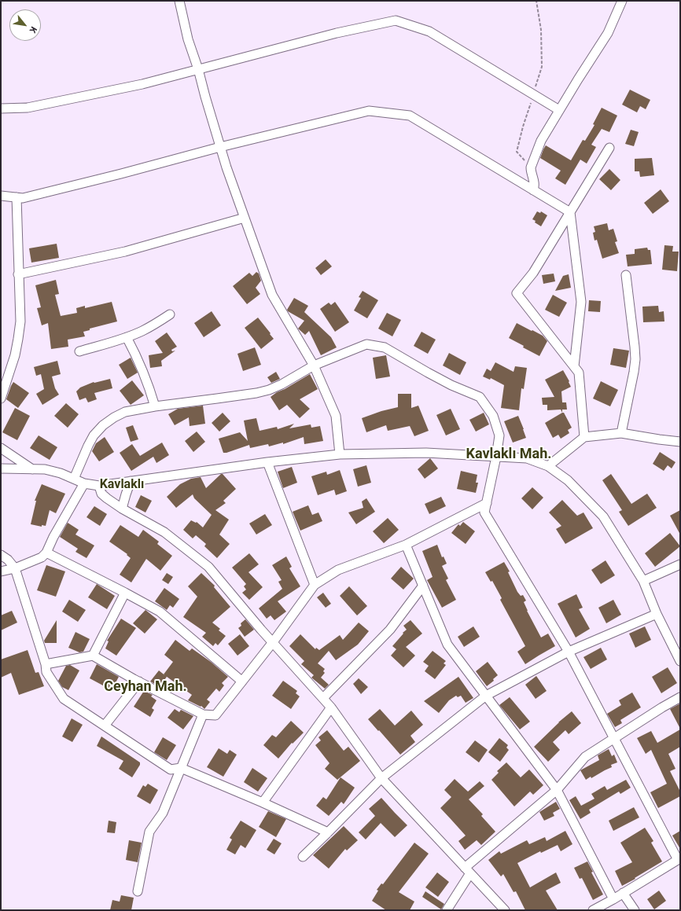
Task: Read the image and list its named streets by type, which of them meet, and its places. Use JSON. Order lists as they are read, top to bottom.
{
  "districts": ["Kavlaklı Mah.", "Kavlaklı", "Ceyhan Mah."],
  "north": "bottom right"
}
